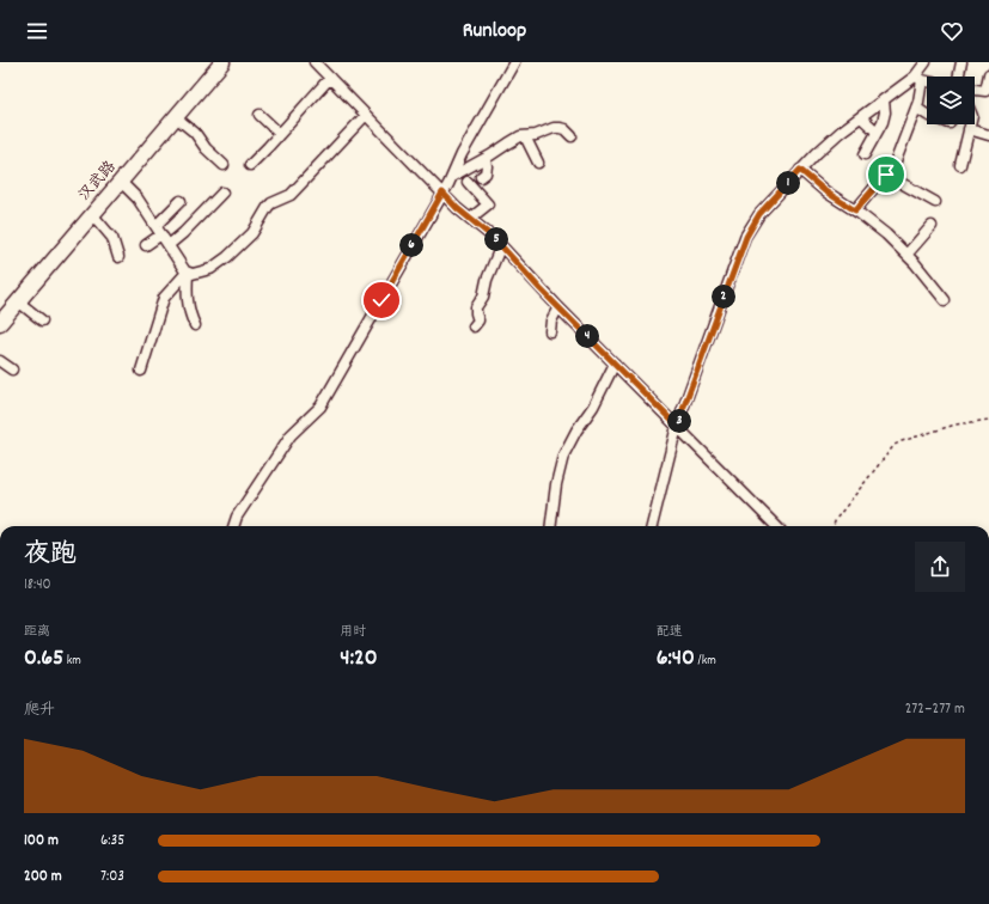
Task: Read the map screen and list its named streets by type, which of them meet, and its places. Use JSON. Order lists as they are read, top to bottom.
{
  "streets": {
    "main road": ["汉武路"]
  },
  "page": {
    "header": "Runloop",
    "pins": [
      "1",
      "5",
      "6",
      "2",
      "4",
      "3"
    ],
    "heading": ["夜跑", "18:40"],
    "stats": [
      ["距离", "0.65 km"],
      ["用时", "4:20"],
      ["配速", "6:40 /km"]
    ],
    "chart": ["爬升", "272–277 m"],
    "list": [
      {
        "name": "100 m",
        "note": "6:35"
      },
      {
        "name": "200 m",
        "note": "7:03"
      }
    ]
  }
}
